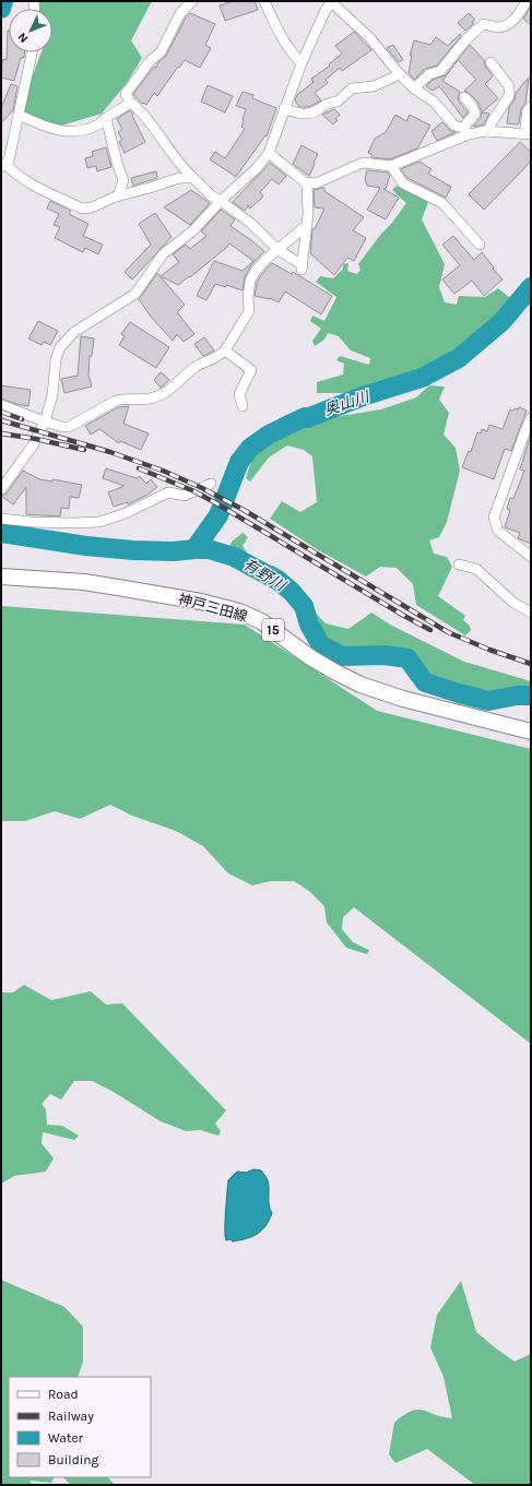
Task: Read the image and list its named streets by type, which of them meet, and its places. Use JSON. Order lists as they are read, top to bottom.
{
  "streets": {
    "main road": ["神戸三田線", "15"]
  },
  "water": ["奥山川", "有野川"],
  "legend": [
    "Road",
    "Railway",
    "Water",
    "Building"
  ],
  "north": "bottom left"
}
